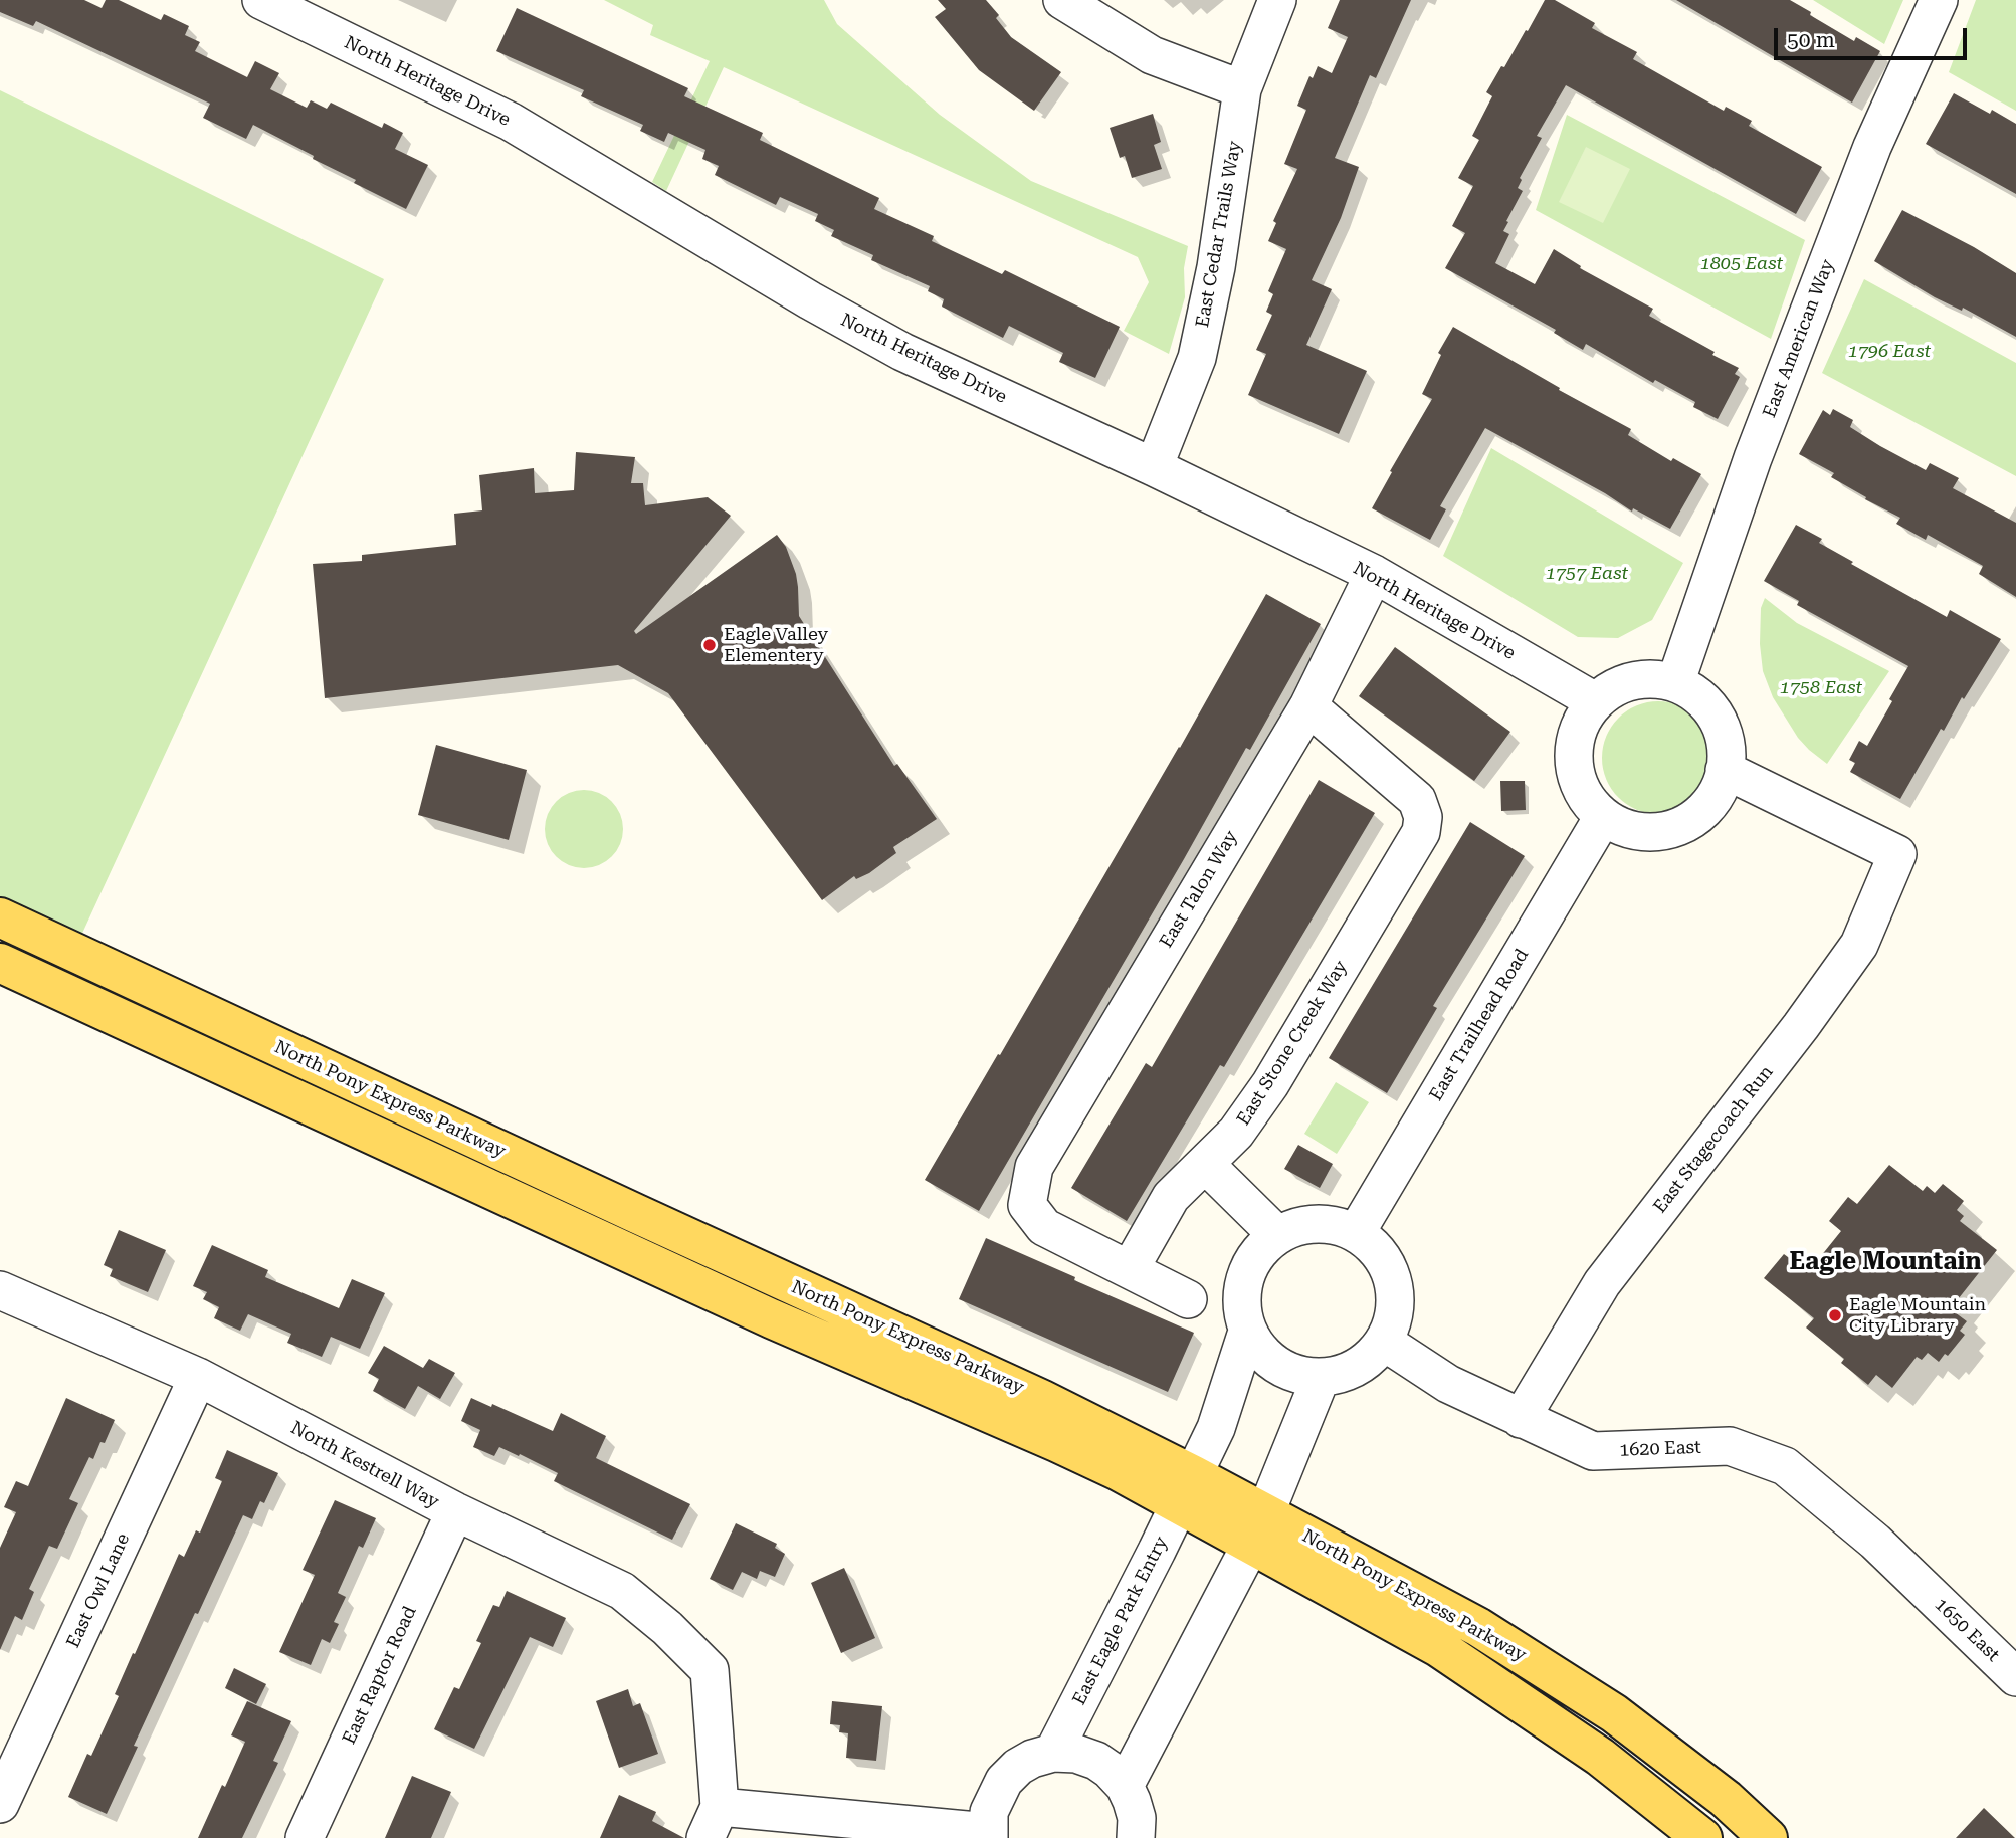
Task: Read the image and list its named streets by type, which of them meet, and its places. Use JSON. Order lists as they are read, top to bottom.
{
  "streets": {
    "main road": ["North Pony Express Parkway"],
    "street": [
      "North Heritage Drive",
      "East Cedar Trails Way",
      "East American Way",
      "East Talon Way",
      "East Trailhead Road",
      "East Stone Creek Way",
      "East Stagecoach Run",
      "1620 East",
      "North Kestrell Way",
      "East Owl Lane",
      "East Eagle Park Entry",
      "1650 East",
      "East Raptor Road"
    ]
  },
  "crossings": [
    ["North Heritage Drive", "East Cedar Trails Way"],
    ["North Heritage Drive", "East American Way"],
    ["North Heritage Drive", "East Talon Way"],
    ["North Heritage Drive", "East Trailhead Road"],
    ["North Heritage Drive", "East Stagecoach Run"],
    ["East American Way", "East Trailhead Road"],
    ["East American Way", "East Stagecoach Run"],
    ["East Talon Way", "East Stone Creek Way"],
    ["East Trailhead Road", "East Stagecoach Run"],
    ["East Trailhead Road", "1620 East"],
    ["North Pony Express Parkway", "East Eagle Park Entry"],
    ["East Stagecoach Run", "1620 East"],
    ["1620 East", "1650 East"],
    ["North Kestrell Way", "East Owl Lane"],
    ["North Kestrell Way", "East Raptor Road"]
  ],
  "districts": ["Eagle Mountain"],
  "parks": [
    "1805 East",
    "1796 East",
    "1757 East",
    "1758 East"
  ],
  "places": ["Eagle Valley Elementery", "Eagle Mountain City Library"],
  "scale_bar": "50 m"
}
